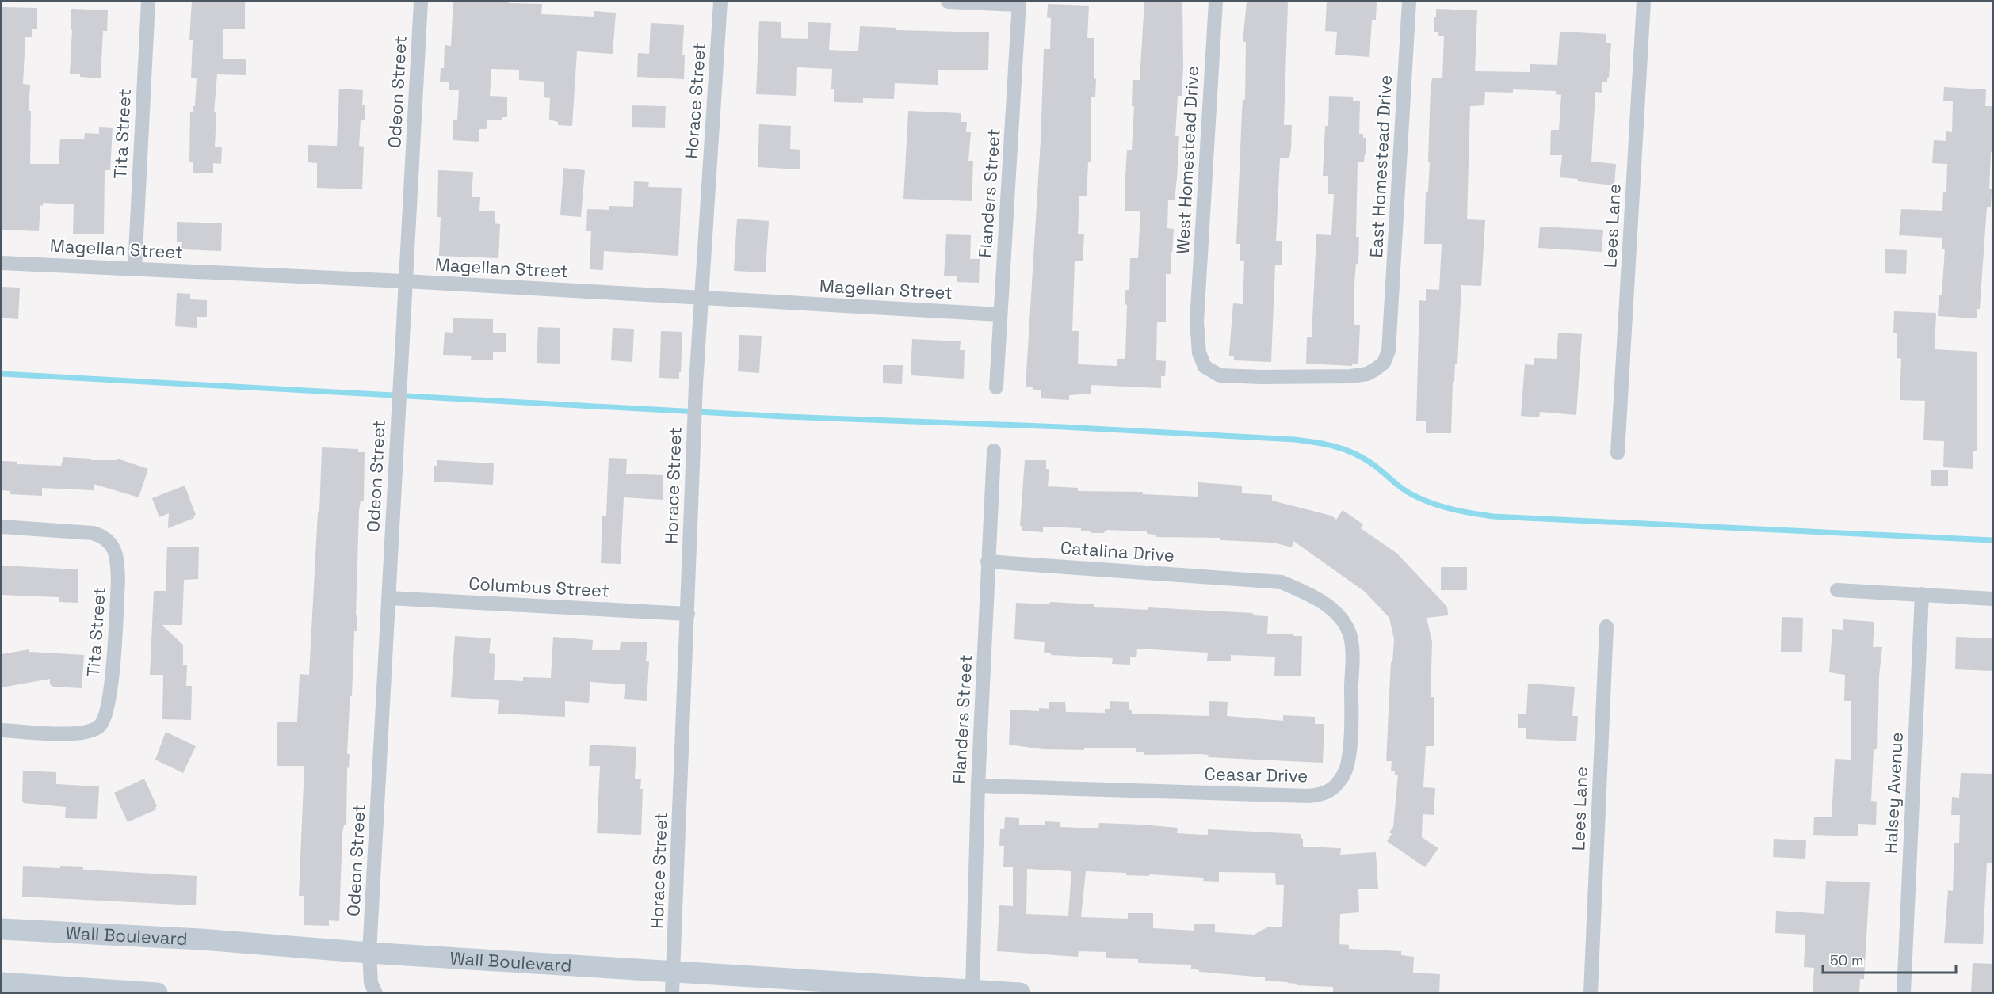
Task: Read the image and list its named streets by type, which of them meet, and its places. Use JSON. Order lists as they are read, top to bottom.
{
  "streets": {
    "street": [
      "Odeon Street",
      "Horace Street",
      "Tita Street",
      "West Homestead Drive",
      "East Homestead Drive",
      "Flanders Street",
      "Lees Lane",
      "Magellan Street",
      "Catalina Drive",
      "Columbus Street",
      "Ceasar Drive",
      "Halsey Avenue",
      "Wall Boulevard"
    ]
  },
  "crossings": [
    ["Odeon Street", "Magellan Street"],
    ["Odeon Street", "Columbus Street"],
    ["Odeon Street", "Wall Boulevard"],
    ["Horace Street", "Magellan Street"],
    ["Horace Street", "Columbus Street"],
    ["Horace Street", "Wall Boulevard"],
    ["Tita Street", "Magellan Street"],
    ["West Homestead Drive", "East Homestead Drive"],
    ["Flanders Street", "Magellan Street"],
    ["Flanders Street", "Catalina Drive"],
    ["Flanders Street", "Ceasar Drive"],
    ["Flanders Street", "Wall Boulevard"],
    ["Catalina Drive", "Ceasar Drive"]
  ],
  "scale_bar": "50 m"
}
